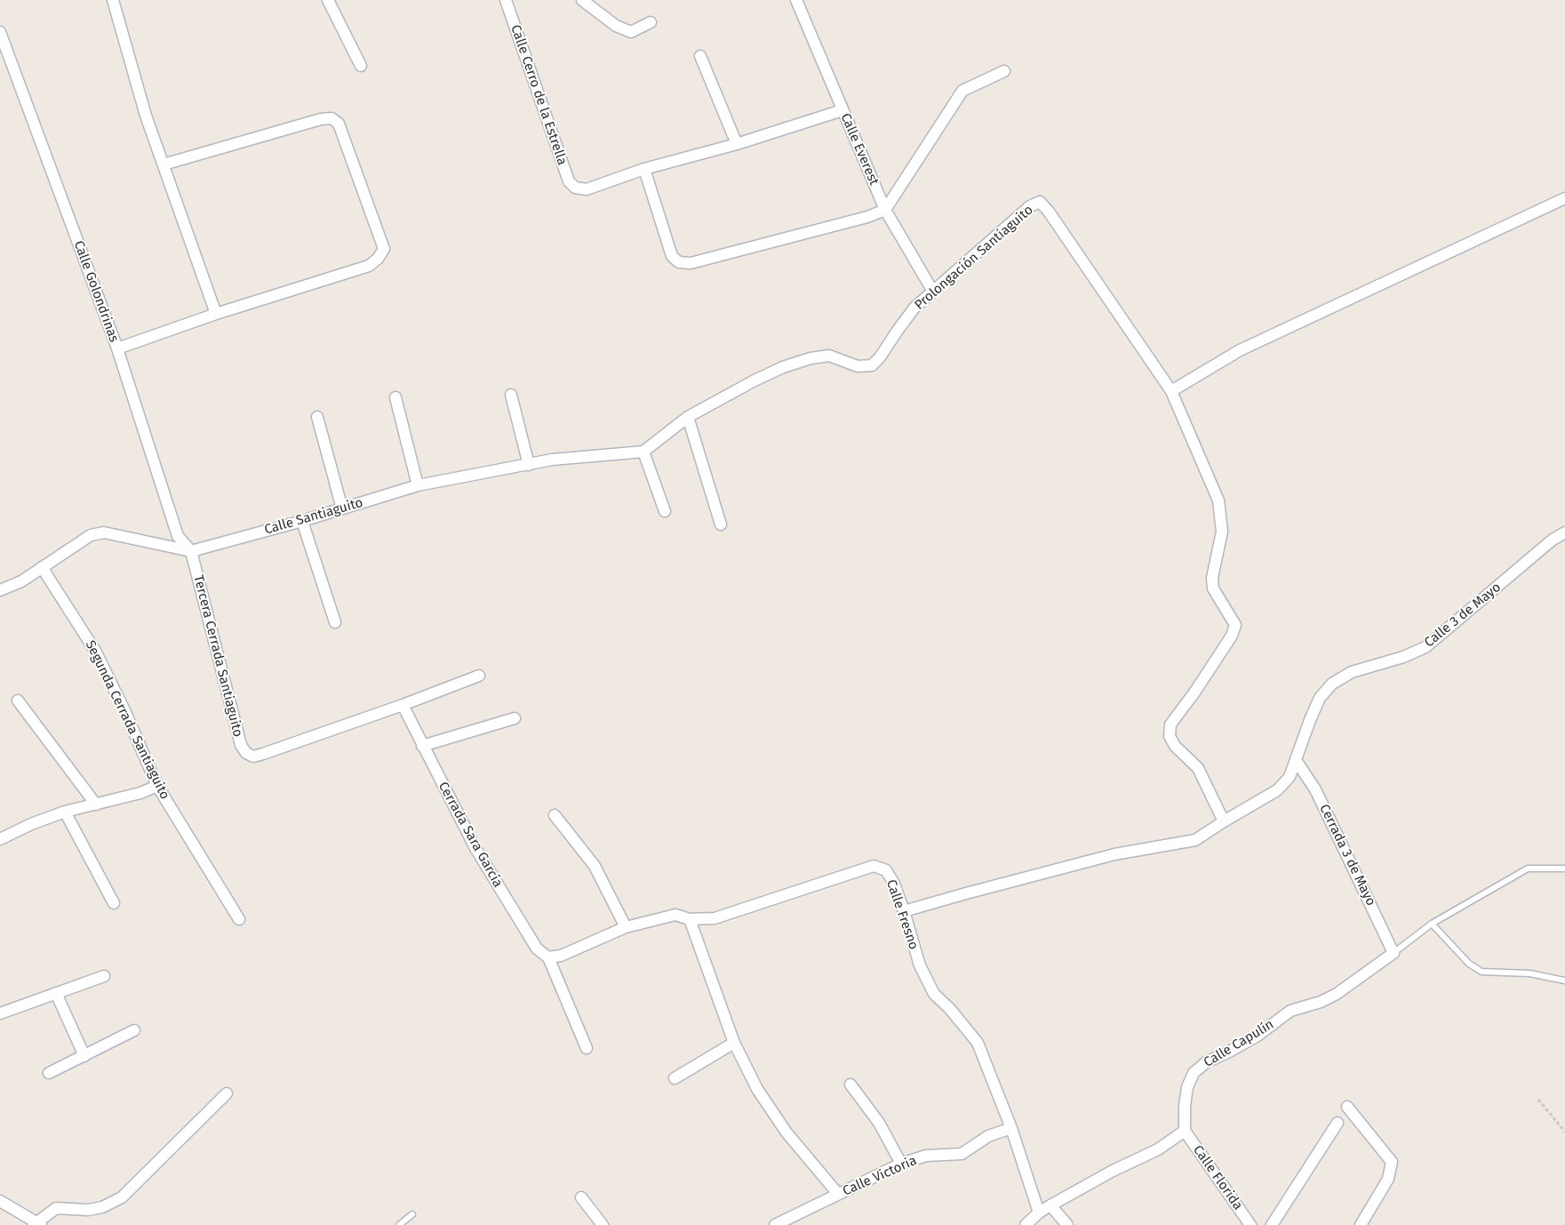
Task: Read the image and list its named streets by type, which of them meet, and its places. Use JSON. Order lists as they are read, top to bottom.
{
  "streets": {
    "street": [
      "Calle Cerro de la Estrella",
      "Calle Everest",
      "Prolongación Santiaguito",
      "Calle Golondrinas",
      "Calle Santiaguito",
      "Calle 3 de Mayo",
      "Tercera Cerrada Santiaguito",
      "Segunda Cerrada Santiaguito",
      "Cerrada Sara García",
      "Cerrada 3 de Mayo",
      "Calle Fresno",
      "Calle Capulín",
      "Calle Victoria",
      "Calle Florida"
    ]
  },
  "crossings": [
    ["Calle Everest", "Prolongación Santiaguito"],
    ["Prolongación Santiaguito", "Calle Santiaguito"],
    ["Calle Golondrinas", "Calle Santiaguito"],
    ["Calle Golondrinas", "Tercera Cerrada Santiaguito"],
    ["Calle Santiaguito", "Tercera Cerrada Santiaguito"],
    ["Calle Santiaguito", "Segunda Cerrada Santiaguito"],
    ["Calle 3 de Mayo", "Cerrada 3 de Mayo"],
    ["Calle 3 de Mayo", "Calle Fresno"],
    ["Tercera Cerrada Santiaguito", "Cerrada Sara García"],
    ["Cerrada Sara García", "Calle Fresno"],
    ["Cerrada 3 de Mayo", "Calle Capulín"],
    ["Calle Fresno", "Calle Victoria"],
    ["Calle Capulín", "Calle Florida"]
  ]
}
